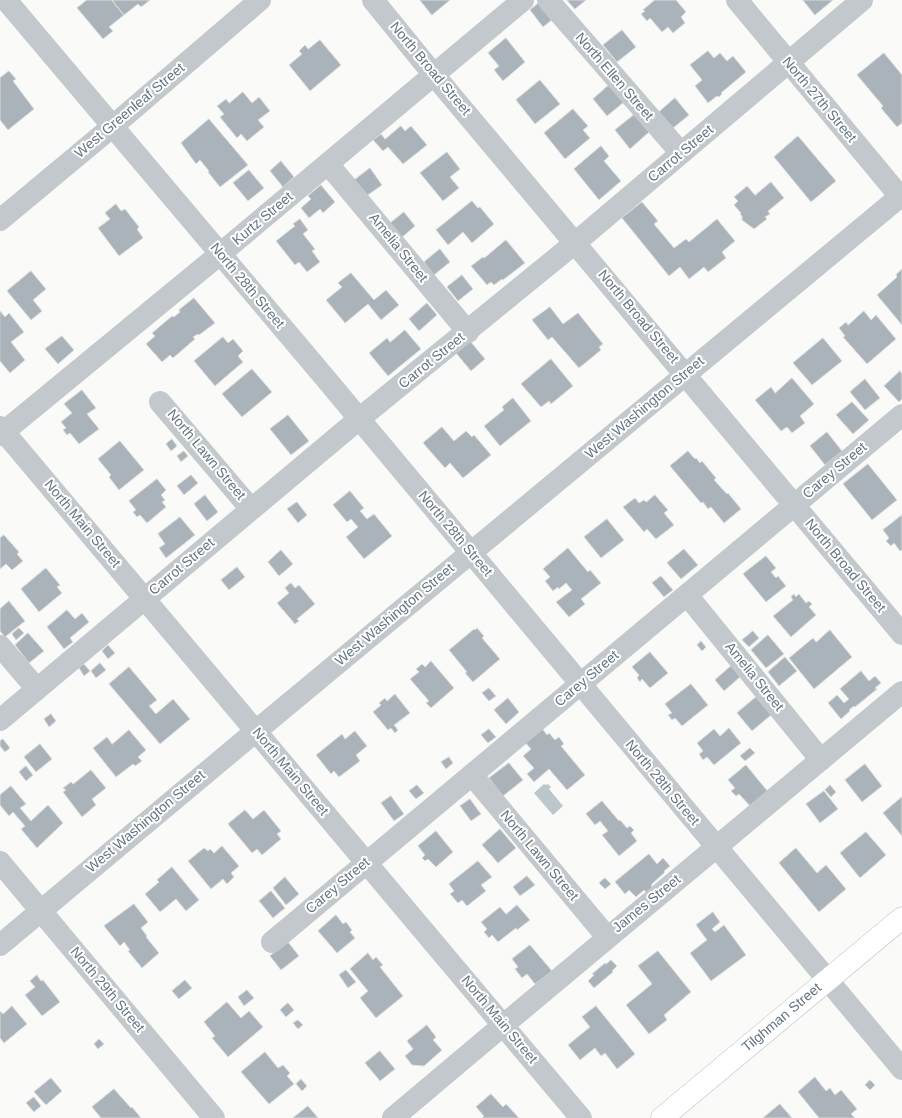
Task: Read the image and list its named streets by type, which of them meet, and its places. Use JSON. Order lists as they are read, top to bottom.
{
  "streets": {
    "main road": ["Tilghman Street"],
    "street": [
      "North Broad Street",
      "North Ellen Street",
      "North 27th Street",
      "West Greenleaf Street",
      "Carrot Street",
      "Kurtz Street",
      "Amelia Street",
      "North 28th Street",
      "West Washington Street",
      "North Lawn Street",
      "Carey Street",
      "North Main Street",
      "James Street",
      "North 29th Street"
    ]
  },
  "crossings": [
    ["North Broad Street", "Carrot Street"],
    ["North Broad Street", "Kurtz Street"],
    ["North Broad Street", "West Washington Street"],
    ["North Broad Street", "Carey Street"],
    ["North Ellen Street", "Carrot Street"],
    ["North 27th Street", "Carrot Street"],
    ["North 27th Street", "West Washington Street"],
    ["West Greenleaf Street", "North 28th Street"],
    ["Carrot Street", "Amelia Street"],
    ["Carrot Street", "North 28th Street"],
    ["Carrot Street", "North Lawn Street"],
    ["Carrot Street", "North Main Street"],
    ["Kurtz Street", "Amelia Street"],
    ["Kurtz Street", "North 28th Street"],
    ["Kurtz Street", "North Main Street"],
    ["Amelia Street", "Carey Street"],
    ["Amelia Street", "James Street"],
    ["North 28th Street", "West Washington Street"],
    ["North 28th Street", "Carey Street"],
    ["North 28th Street", "James Street"],
    ["North 28th Street", "Tilghman Street"],
    ["West Washington Street", "North Main Street"],
    ["West Washington Street", "North 29th Street"],
    ["North Lawn Street", "Carey Street"],
    ["North Lawn Street", "James Street"],
    ["Carey Street", "North Main Street"],
    ["North Main Street", "James Street"]
  ]
}
